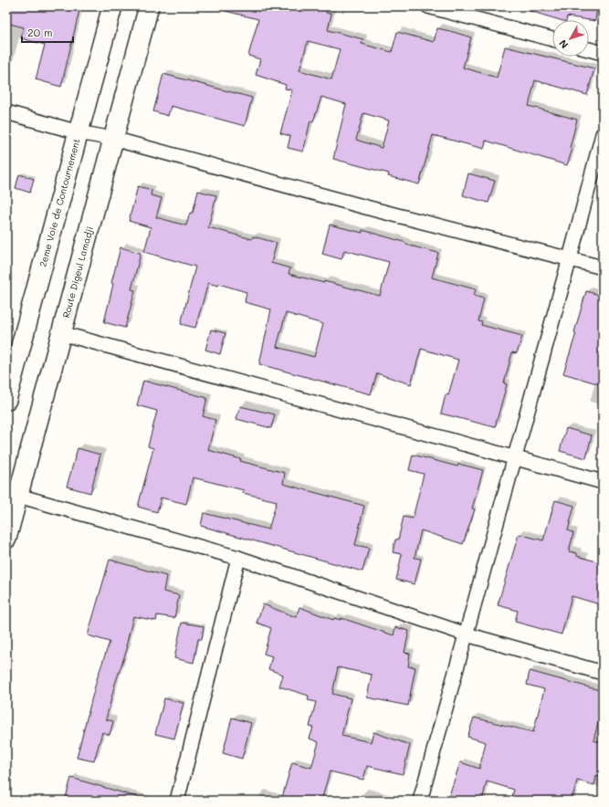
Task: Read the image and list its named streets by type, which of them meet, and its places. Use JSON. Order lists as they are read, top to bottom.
{
  "streets": {
    "main road": ["2eme Voie de Contournement", "Route Digeul Lamadji"]
  },
  "scale_bar": "20 m",
  "north": "bottom left"
}
